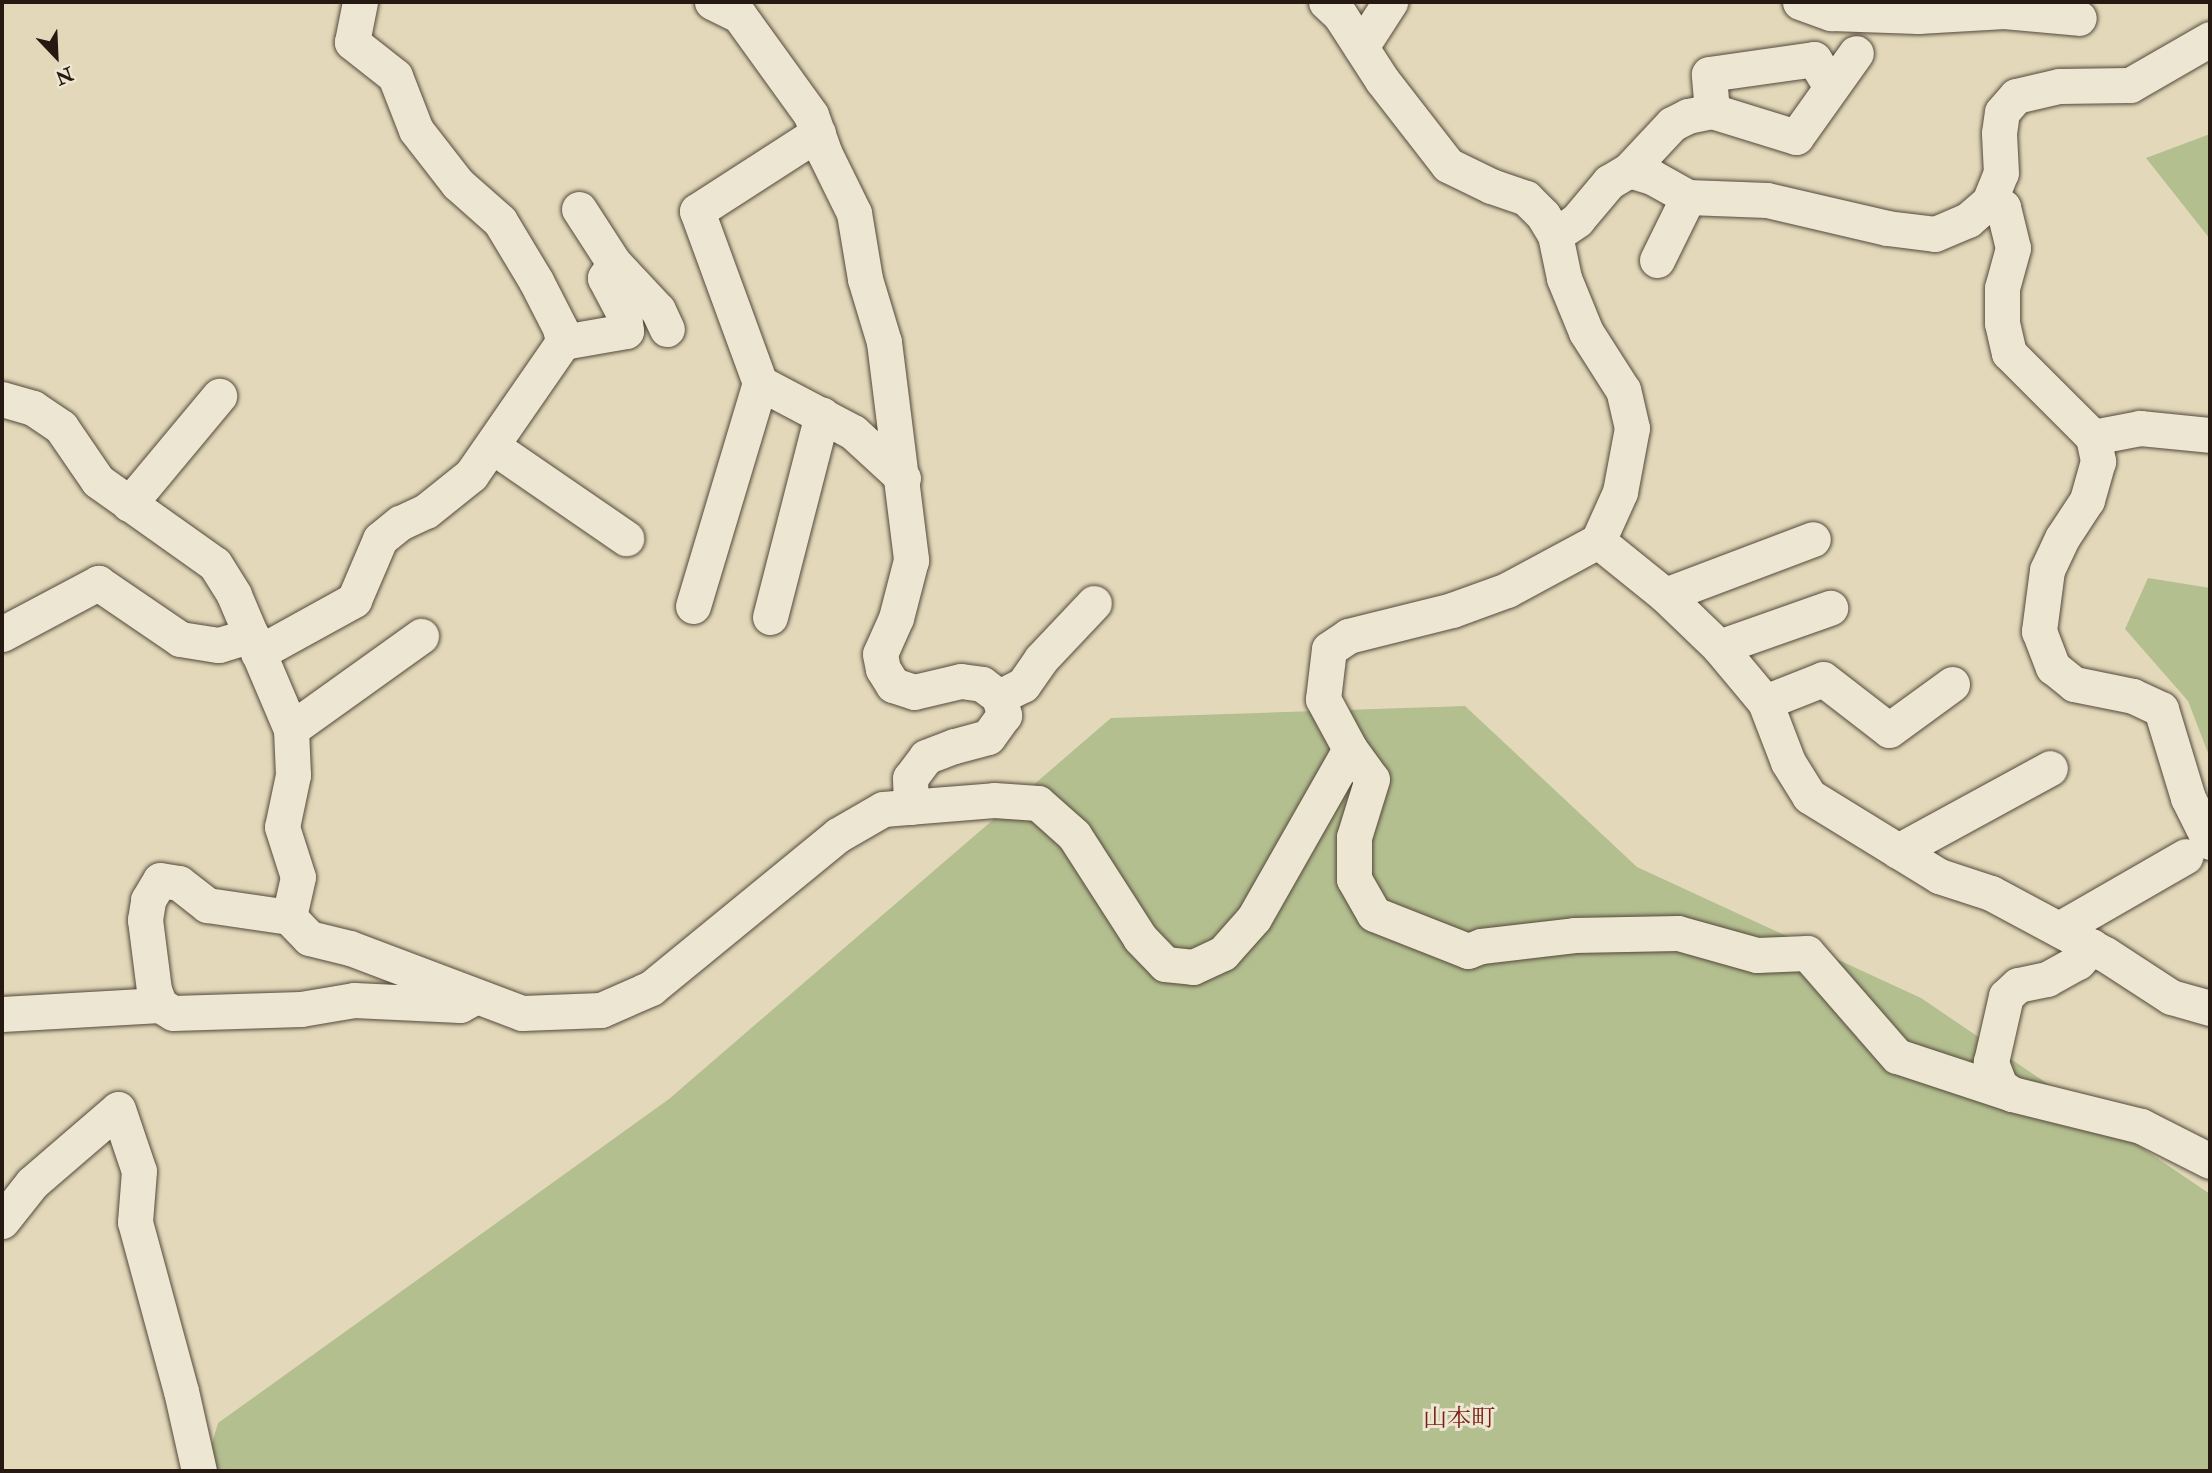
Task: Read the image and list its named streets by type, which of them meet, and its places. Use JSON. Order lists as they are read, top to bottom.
{
  "districts": ["山本町"],
  "north": "bottom right"
}
